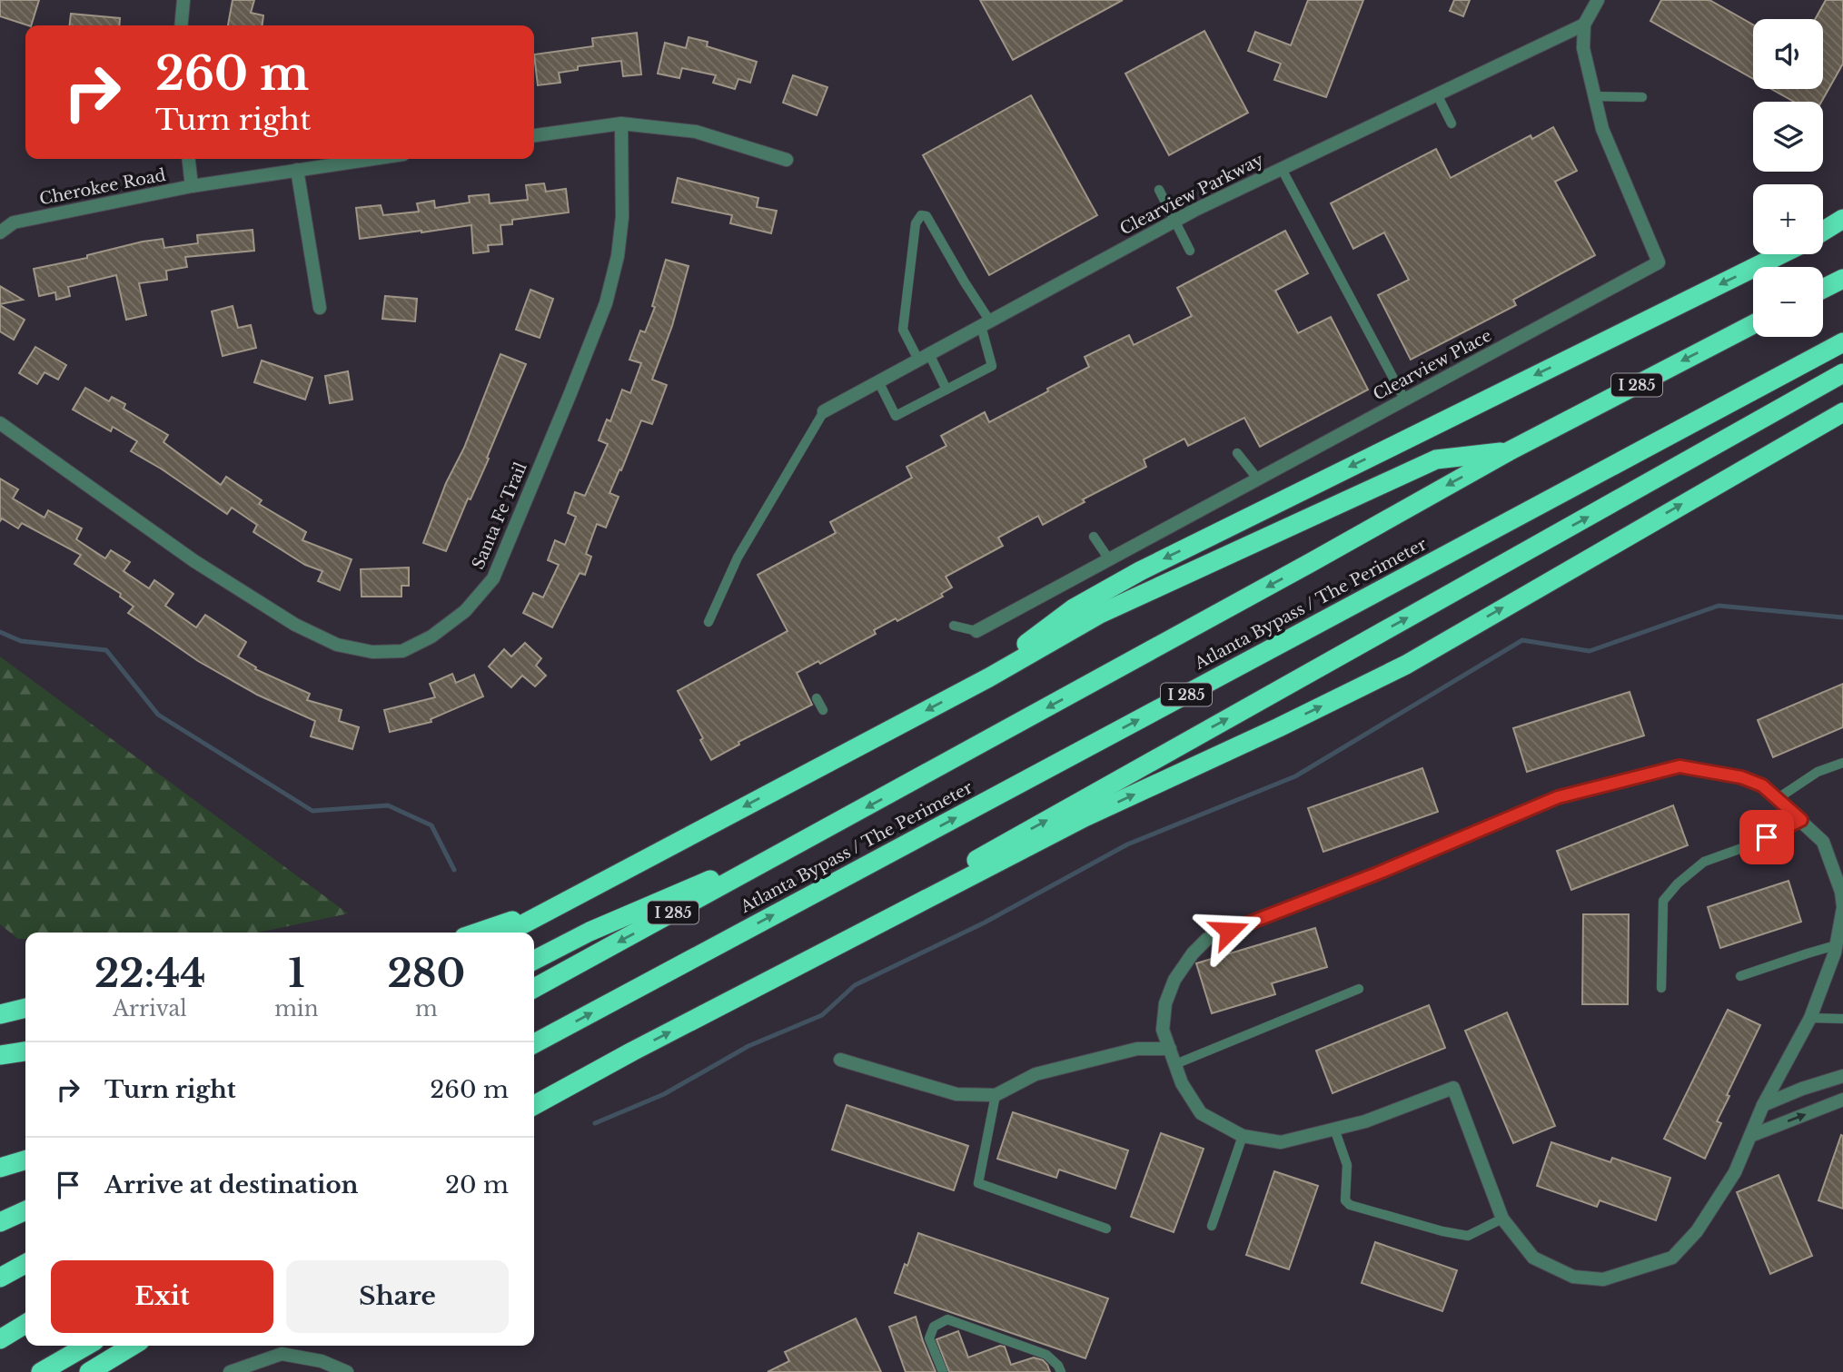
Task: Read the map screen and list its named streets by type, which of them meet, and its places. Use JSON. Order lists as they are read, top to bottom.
{
  "streets": {
    "highway": ["I 285", "Atlanta Bypass / The Perimeter"],
    "street": [
      "Cherokee Road",
      "Clearview Parkway",
      "Clearview Place",
      "Santa Fe Trail"
    ]
  },
  "crossings": [
    ["Clearview Parkway", "Clearview Place"]
  ],
  "page": {
    "map_buttons": ["+", "−"],
    "turn": ["260 m", "Turn right"],
    "eta": [
      "22:44",
      "Arrival",
      "1",
      "min",
      "280",
      "m"
    ],
    "list": [
      {
        "name": "Turn right",
        "value": "260 m"
      },
      {
        "name": "Arrive at destination",
        "value": "20 m"
      }
    ],
    "buttons": ["Exit", "Share"]
  }
}
